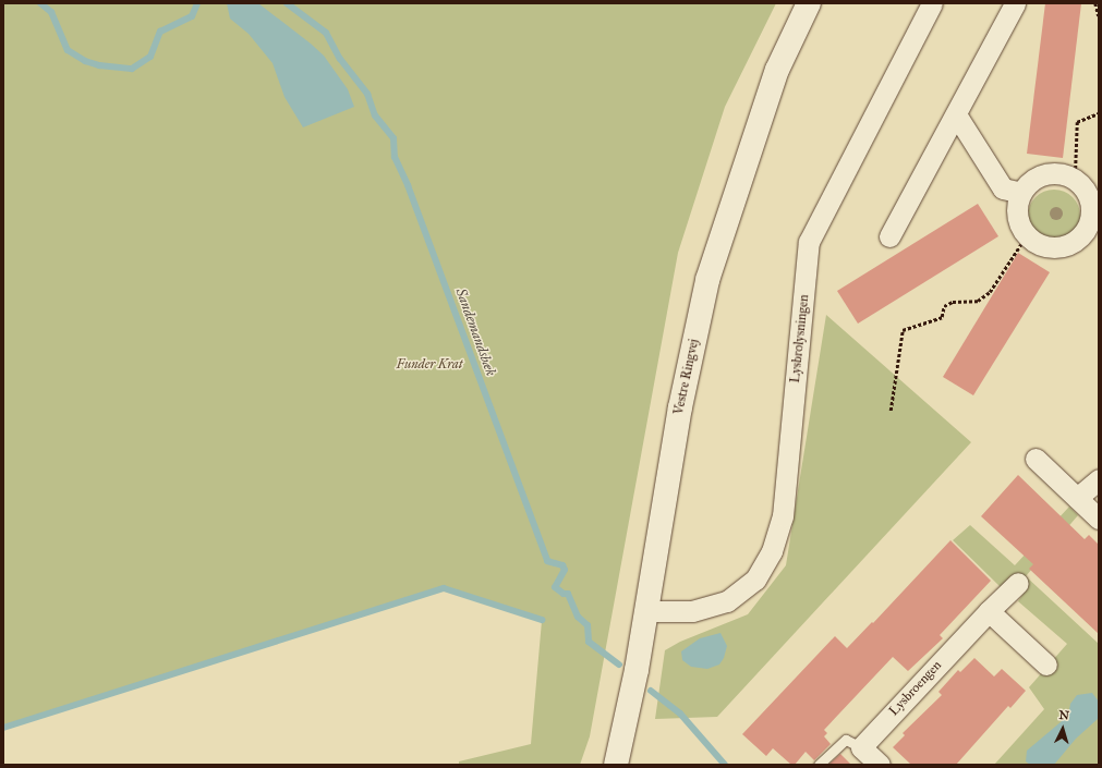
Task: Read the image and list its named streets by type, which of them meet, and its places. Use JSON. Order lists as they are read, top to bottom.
{
  "streets": {
    "main road": ["Vestre Ringvej"],
    "street": ["Lysbrolysningen", "Lysbroengen"]
  },
  "crossings": [
    ["Lysbrolysningen", "Vestre Ringvej"]
  ],
  "water": ["Sandemandsbæk"],
  "parks": ["Funder Krat"],
  "north": "top"
}
